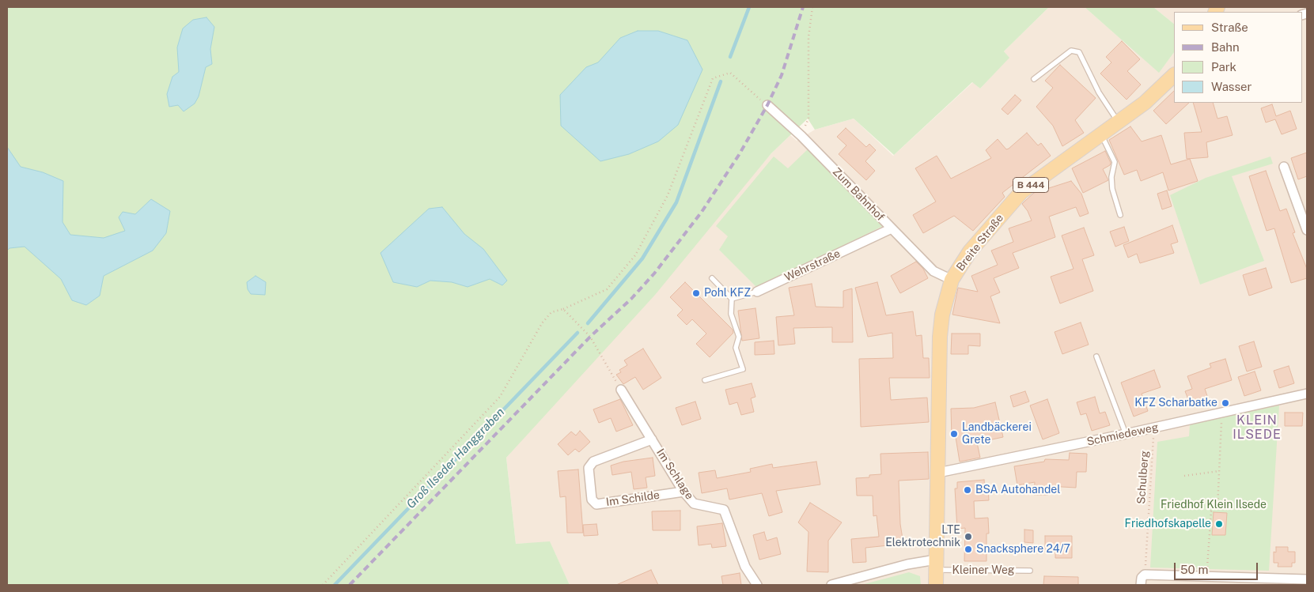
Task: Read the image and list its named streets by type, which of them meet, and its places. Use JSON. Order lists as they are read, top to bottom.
{
  "streets": {
    "main road": ["B 444", "Breite Straße"],
    "street": [
      "Zum Bahnhof",
      "Wehrstraße",
      "Schmiedeweg",
      "Im Schlage",
      "Im Schilde"
    ],
    "lane": ["Kleiner Weg"],
    "path": ["Schulberg"]
  },
  "crossings": [
    ["Zum Bahnhof", "Breite Straße"],
    ["Zum Bahnhof", "Wehrstraße"],
    ["Breite Straße", "Schmiedeweg"],
    ["Breite Straße", "Kleiner Weg"],
    ["Schmiedeweg", "Schulberg"],
    ["Im Schlage", "Im Schilde"]
  ],
  "districts": ["KLEIN ILSEDE"],
  "water": ["Groß Ilseder Hanggraben"],
  "parks": ["Friedhof Klein Ilsede"],
  "places": [
    "Pohl KFZ",
    "KFZ Scharbatke",
    "Landbäckerei Grete",
    "BSA Autohandel",
    "Friedhofskapelle",
    "LTE Elektrotechnik",
    "Snacksphere 24/7"
  ],
  "legend": [
    "Straße",
    "Bahn",
    "Park",
    "Wasser"
  ],
  "scale_bar": "50 m"
}
